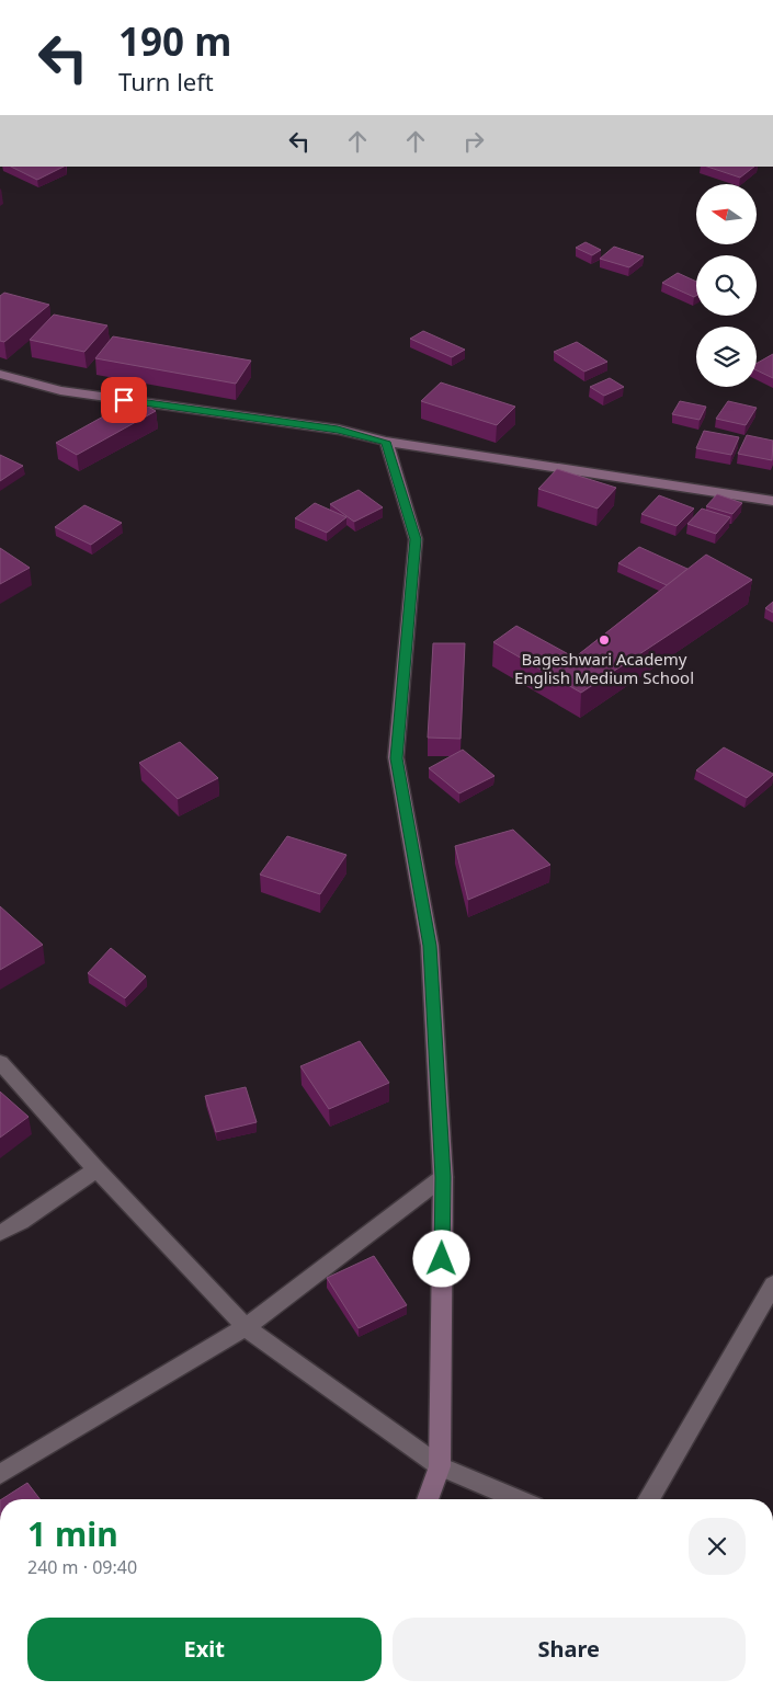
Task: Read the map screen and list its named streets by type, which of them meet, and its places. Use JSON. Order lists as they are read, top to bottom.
{
  "places": ["Bageshwari Academy English Medium School"],
  "north": "left",
  "page": {
    "turn": ["190 m", "Turn left"],
    "heading": ["1 min", "240 m · 09:40"],
    "buttons": ["Exit", "Share"]
  }
}
